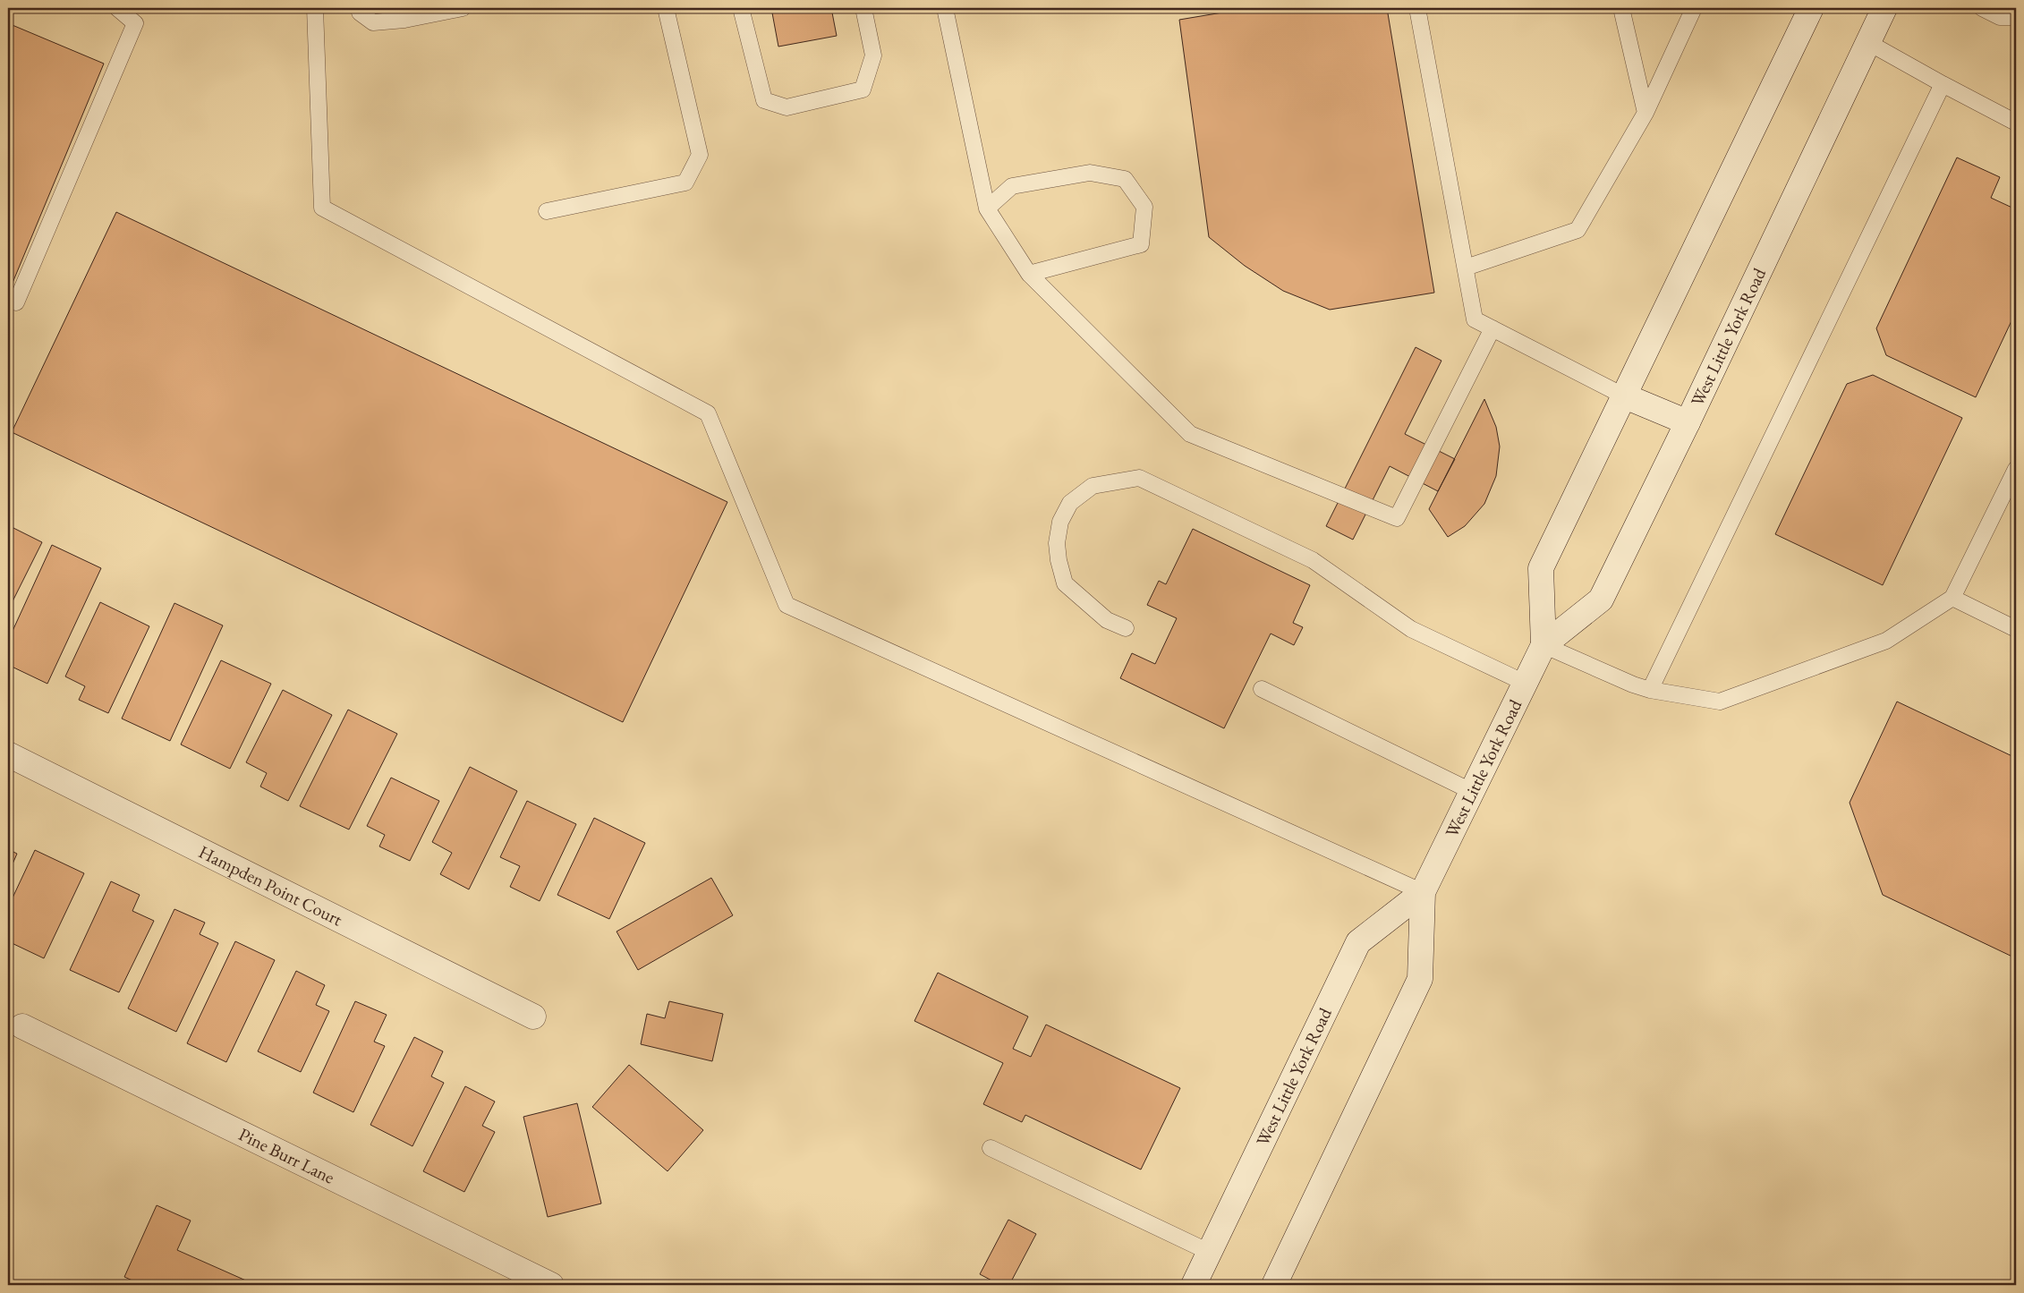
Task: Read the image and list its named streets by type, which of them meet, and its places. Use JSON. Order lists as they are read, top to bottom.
{
  "streets": {
    "main road": ["West Little York Road", "Hampden Point Court", "Pine Burr Lane"]
  }
}
